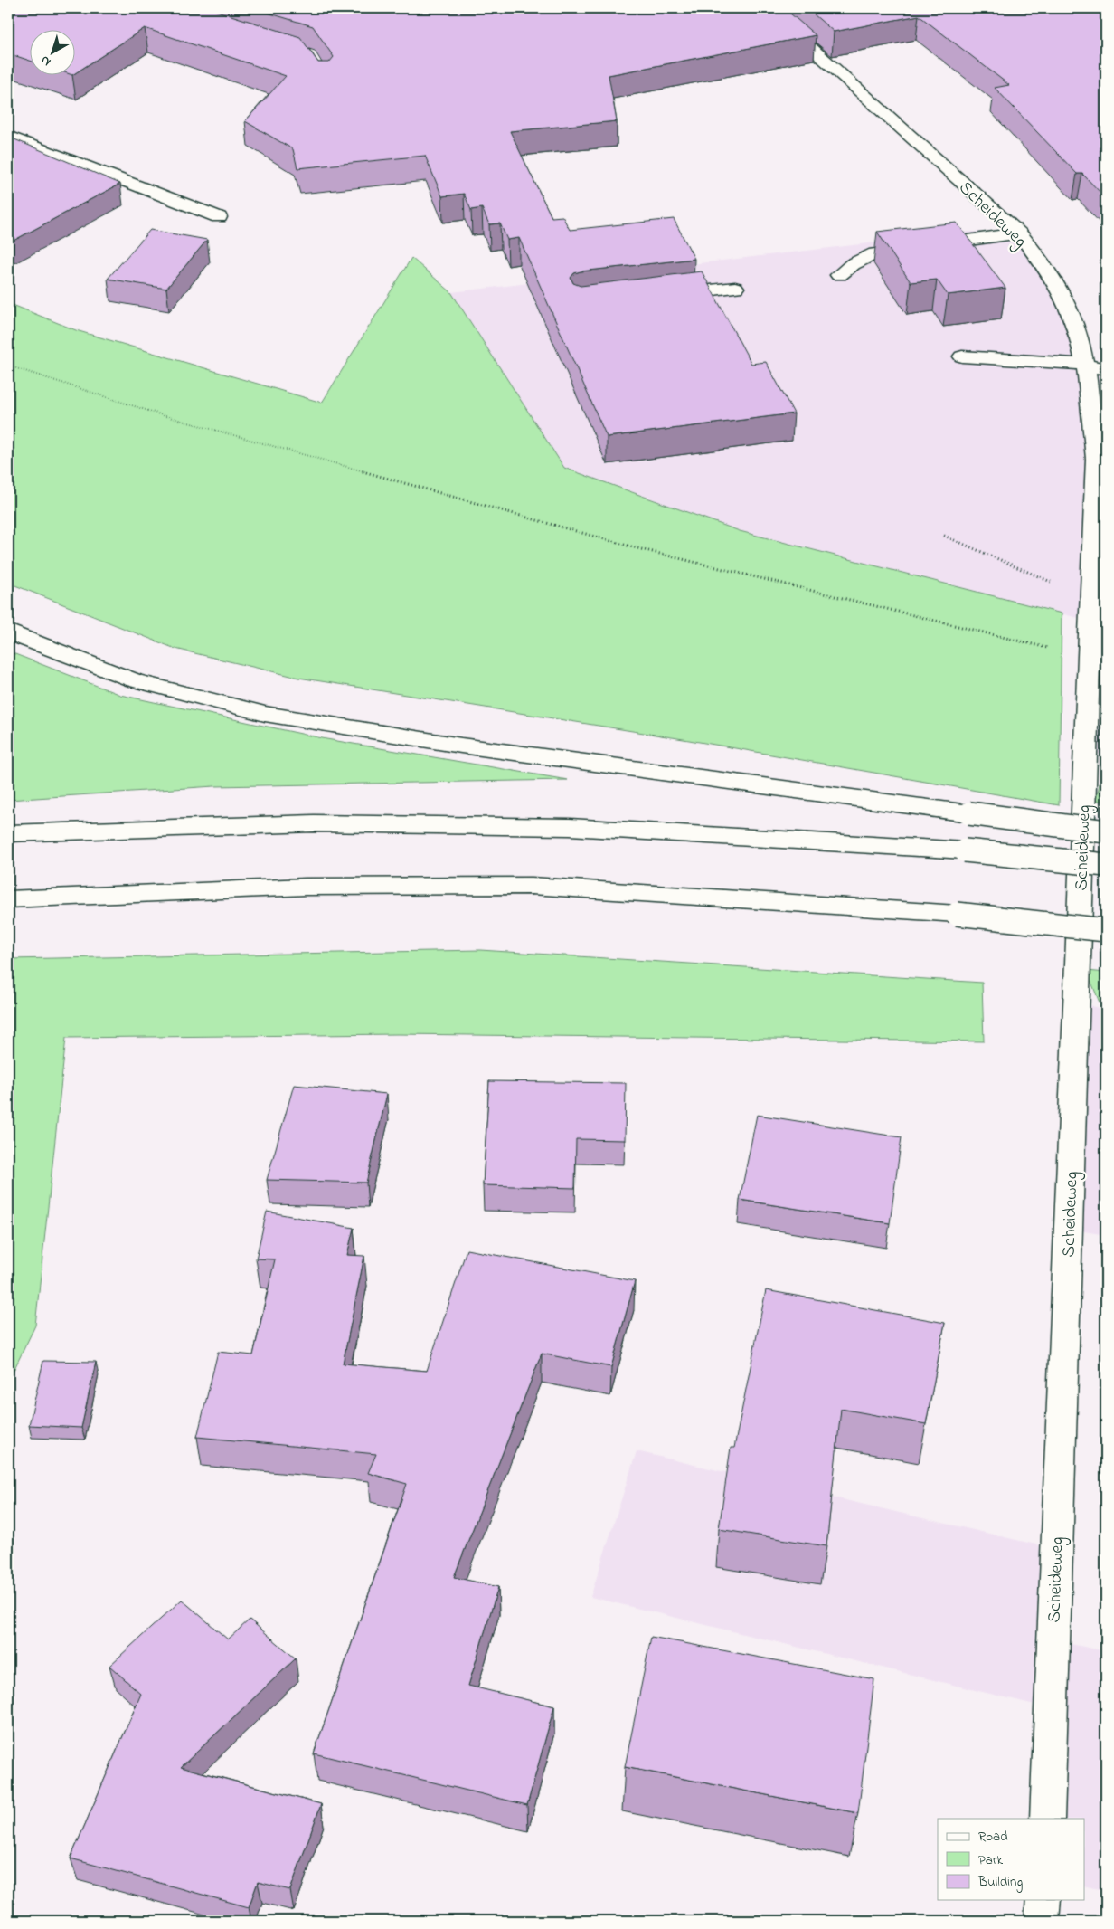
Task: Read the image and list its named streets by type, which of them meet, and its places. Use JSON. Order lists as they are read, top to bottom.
{
  "streets": {
    "main road": ["Scheideweg"]
  },
  "legend": ["Road", "Park", "Building"],
  "north": "bottom left"
}
